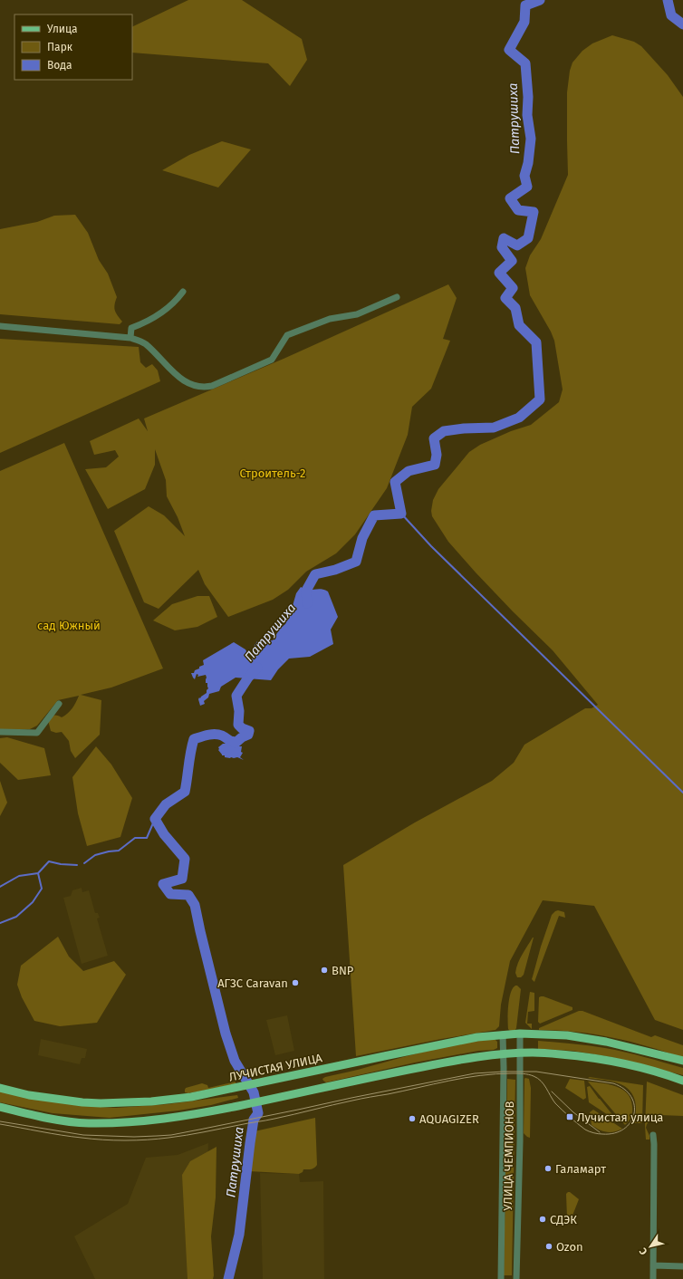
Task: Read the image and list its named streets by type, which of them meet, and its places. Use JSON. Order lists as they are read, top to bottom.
{
  "streets": {
    "main road": ["ЛУЧИСТАЯ УЛИЦА"],
    "street": ["УЛИЦА ЧЕМПИОНОВ"]
  },
  "crossings": [
    ["ЛУЧИСТАЯ УЛИЦА", "УЛИЦА ЧЕМПИОНОВ"]
  ],
  "water": ["Патрушиха"],
  "parks": ["Строитель-2", "сад Южный"],
  "places": {
    "other": [
      "BNP",
      "АГЗС Caravan",
      "AQUAGIZER",
      "Галамарт",
      "СДЭК",
      "Ozon"
    ],
    "transit": ["Лучистая улица"]
  },
  "legend": ["Улица", "Парк", "Вода"],
  "north": "bottom left"
}
